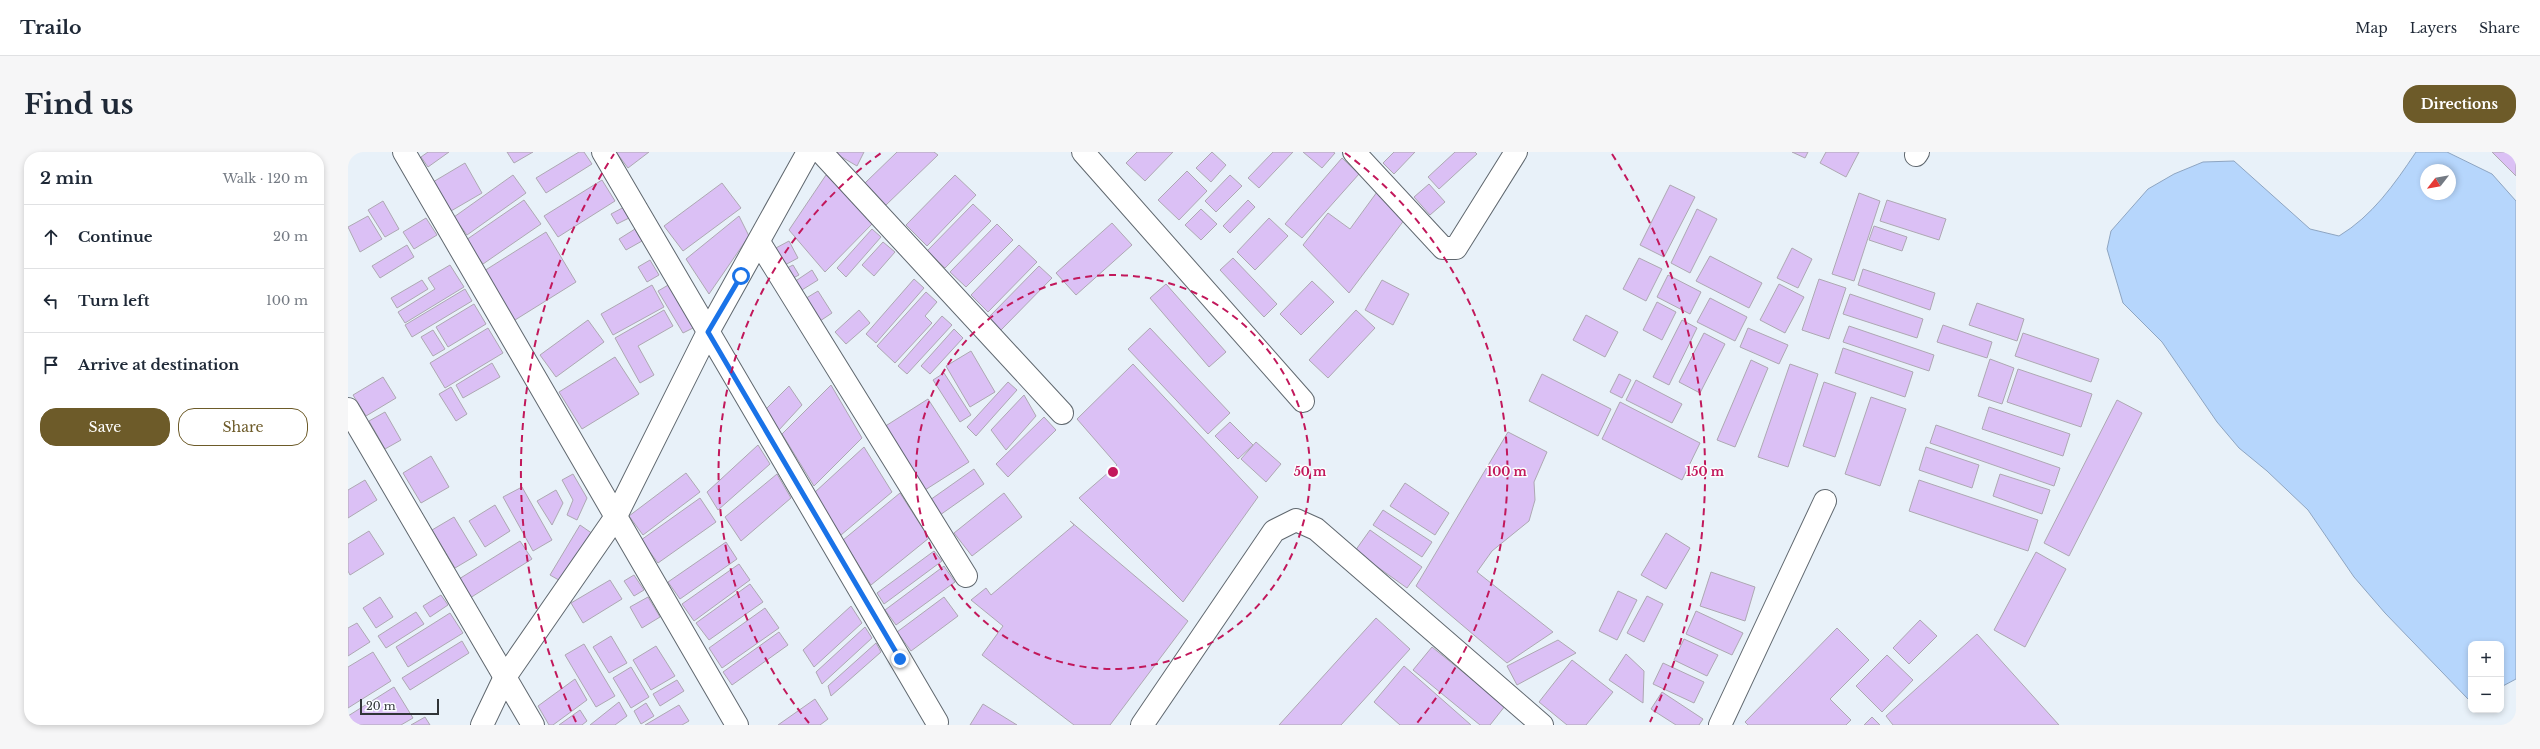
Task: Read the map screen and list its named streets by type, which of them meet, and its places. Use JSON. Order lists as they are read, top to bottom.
{
  "scale_bar": "20 m",
  "north": "bottom left",
  "page": {
    "header": "Trailo",
    "nav": ["Map", "Layers", "Share"],
    "buttons": [
      "Directions",
      ["Save", "Share"]
    ],
    "title": "Find us",
    "heading": ["2 min", "Walk · 120 m"],
    "list": [
      ["Continue", "20 m"],
      ["Turn left", "100 m"],
      "Arrive at destination"
    ],
    "map_buttons": ["+", "−"],
    "scale": "20 m"
  },
  "rings": ["50 m", "100 m", "150 m"]
}
